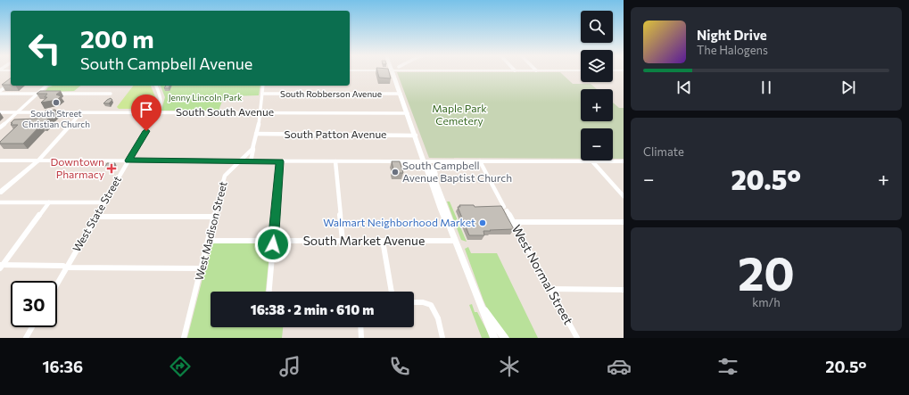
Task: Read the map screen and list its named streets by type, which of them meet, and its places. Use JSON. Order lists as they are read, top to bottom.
{
  "streets": {
    "street": [
      "South Robberson Avenue",
      "South South Avenue",
      "South Patton Avenue",
      "West State Street",
      "West Madison Street",
      "South Market Avenue",
      "West Normal Street"
    ]
  },
  "crossings": [
    ["South South Avenue", "West State Street"],
    ["West Madison Street", "South Market Avenue"]
  ],
  "parks": ["Jenny Lincoln Park", "Maple Park Cemetery"],
  "places": {
    "other": ["South Street Christian Church", "South Campbell Avenue Baptist Church", "Walmart Neighborhood Market"],
    "health": ["Downtown Pharmacy"]
  },
  "page": {
    "map_buttons": ["+", "−"],
    "turn": ["200 m", "South Campbell Avenue"],
    "song": ["Night Drive", "The Halogens"],
    "tile": [
      "Climate",
      ["20", "km/h"]
    ],
    "heat": ["−", "20.5°", "+"],
    "limit": "30",
    "trip": "16:38 · 2 min · 610 m",
    "tabs": ["16:36", "20.5°"]
  }
}
